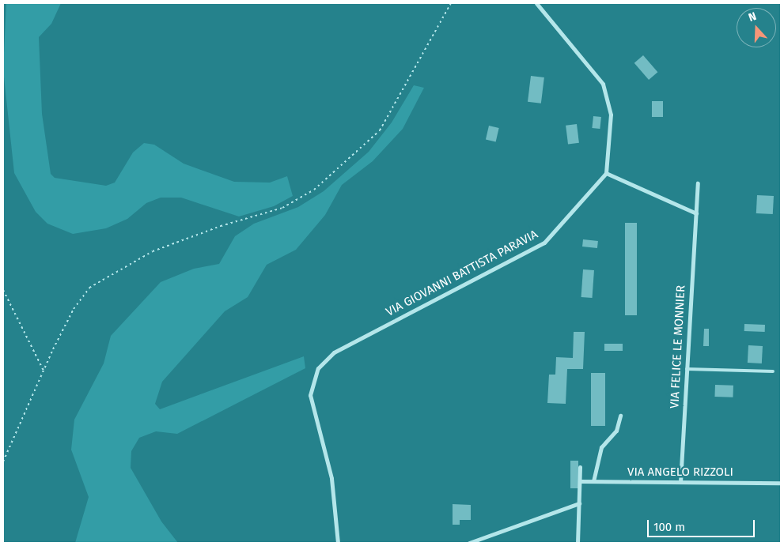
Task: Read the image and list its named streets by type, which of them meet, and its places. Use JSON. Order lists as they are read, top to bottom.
{
  "streets": {
    "street": ["VIA GIOVANNI BATTISTA PARAVIA", "VIA FELICE LE MONNIER", "VIA ANGELO RIZZOLI"]
  },
  "crossings": [
    ["VIA FELICE LE MONNIER", "VIA ANGELO RIZZOLI"]
  ],
  "scale_bar": "100 m",
  "north": "top"
}
